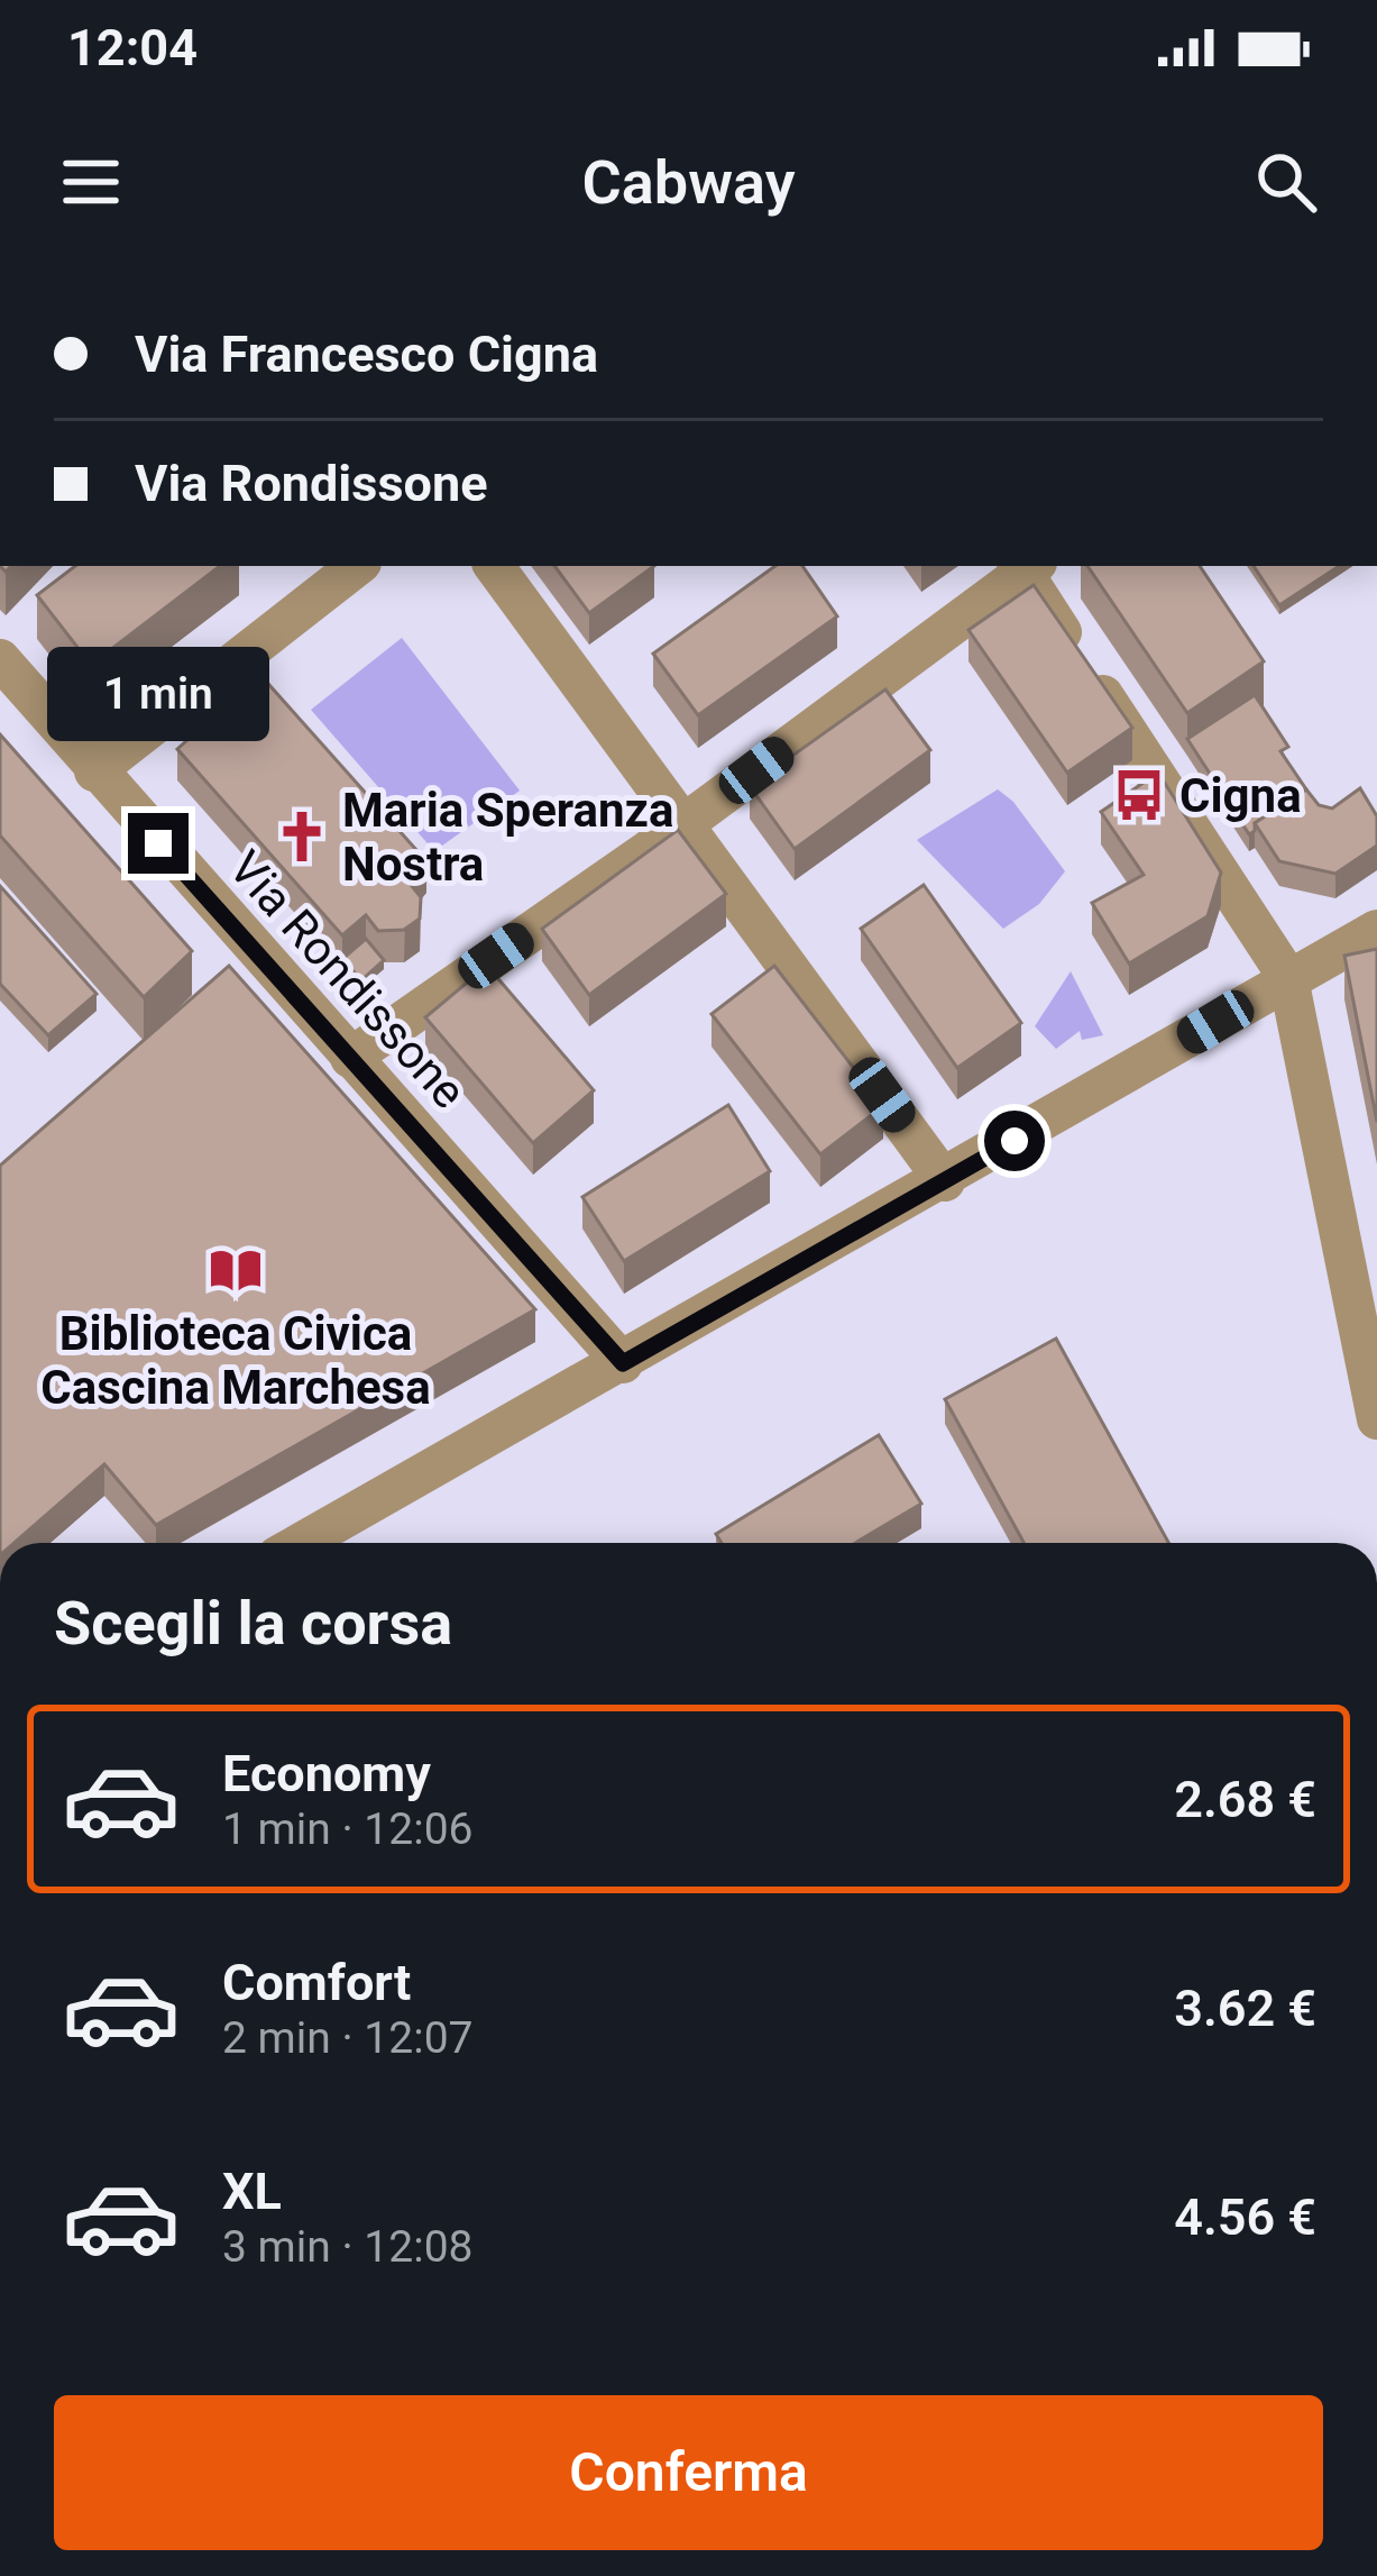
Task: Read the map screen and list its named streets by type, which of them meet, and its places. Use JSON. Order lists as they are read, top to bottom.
{
  "streets": {
    "street": ["Via Rondissone"]
  },
  "places": {
    "bus stop": ["Cigna"],
    "church": ["Maria Speranza Nostra"],
    "library": ["Biblioteca Civica Cascina Marchesa"]
  },
  "page": {
    "status": "12:04",
    "header": "Cabway",
    "banner": ["Via Francesco Cigna", "Via Rondissone"],
    "bubble": "1 min",
    "heading": "Scegli la corsa",
    "list": [
      {
        "name": "Economy",
        "note": "1 min · 12:06",
        "value": "2.68 €"
      },
      {
        "name": "Comfort",
        "note": "2 min · 12:07",
        "value": "3.62 €"
      },
      {
        "name": "XL",
        "note": "3 min · 12:08",
        "value": "4.56 €"
      }
    ],
    "buttons": "Conferma"
  }
}
